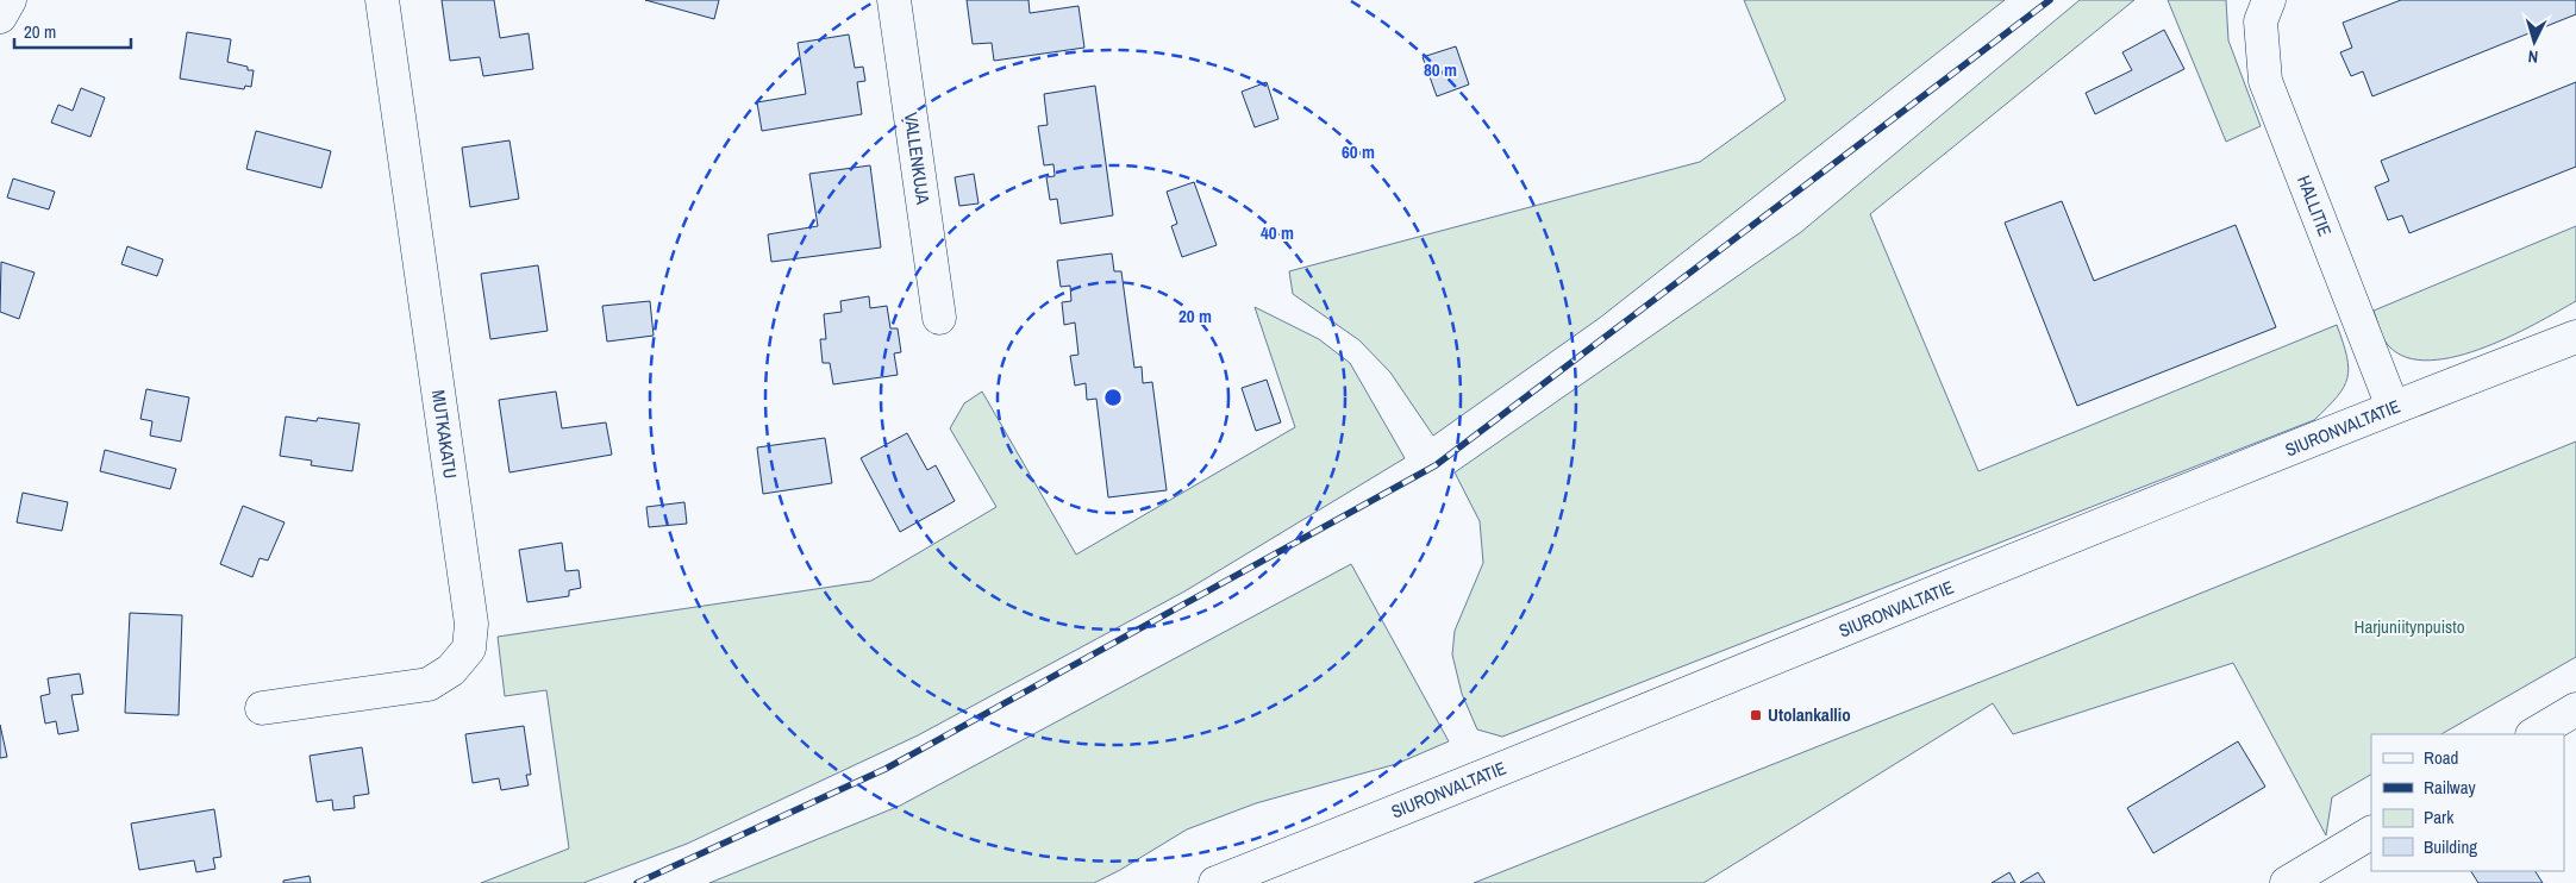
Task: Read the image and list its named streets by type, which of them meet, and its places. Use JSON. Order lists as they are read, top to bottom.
{
  "streets": {
    "street": [
      "VALLENKUJA",
      "HALLITIE",
      "SIURONVALTATIE",
      "MUTKAKATU"
    ]
  },
  "crossings": [
    ["HALLITIE", "SIURONVALTATIE"]
  ],
  "parks": ["Harjuniitynpuisto"],
  "places": {
    "transit": ["Utolankallio"]
  },
  "legend": [
    "Road",
    "Railway",
    "Park",
    "Building"
  ],
  "scale_bar": "20 m",
  "north": "bottom",
  "rings": [
    "80 m",
    "60 m",
    "40 m",
    "20 m"
  ]
}
